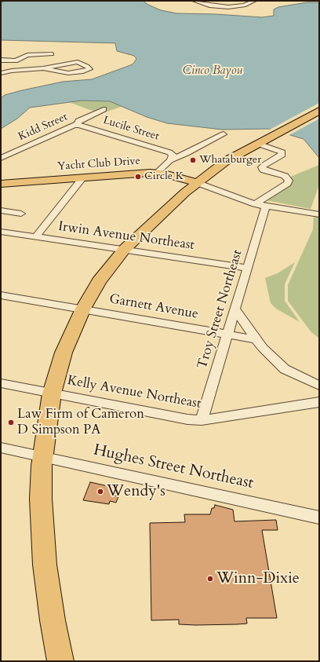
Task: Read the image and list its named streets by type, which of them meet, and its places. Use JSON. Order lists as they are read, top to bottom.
{
  "streets": {
    "main road": ["Yacht Club Drive"],
    "street": [
      "Kidd Street",
      "Lucile Street",
      "Irwin Avenue Northeast",
      "Garnett Avenue",
      "Troy Street Northeast",
      "Kelly Avenue Northeast",
      "Hughes Street Northeast"
    ]
  },
  "crossings": [
    ["Kidd Street", "Lucile Street"],
    ["Irwin Avenue Northeast", "Troy Street Northeast"],
    ["Garnett Avenue", "Troy Street Northeast"],
    ["Troy Street Northeast", "Kelly Avenue Northeast"]
  ],
  "water": ["Cinco Bayou"],
  "places": [
    "Whataburger",
    "Circle K",
    "Law Firm of Cameron D Simpson PA",
    "Wendy's",
    "Winn-Dixie"
  ]
}
